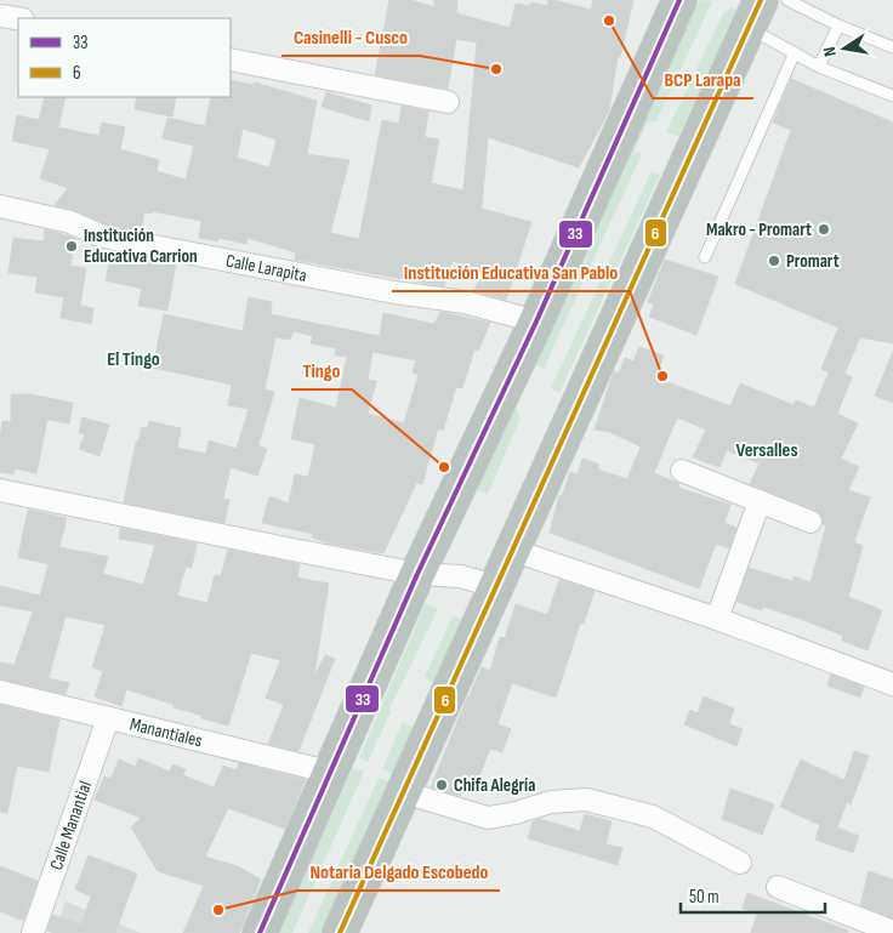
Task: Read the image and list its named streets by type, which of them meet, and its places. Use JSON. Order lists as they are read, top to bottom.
{
  "streets": {
    "street": ["Calle Larapita", "Manantiales", "Calle Manantial"]
  },
  "crossings": [
    ["Manantiales", "Calle Manantial"]
  ],
  "districts": ["El Tingo", "Versalles"],
  "places": [
    "BCP Larapa",
    "Casinelli - Cusco",
    "Makro - Promart",
    "Institución Educativa Carrion",
    "Promart",
    "Institución Educativa San Pablo",
    "Tingo",
    "Chifa Alegría",
    "Notaria Delgado Escobedo"
  ],
  "lines": ["transit line 33", "transit line 6"],
  "legend": ["33", "6"],
  "scale_bar": "50 m",
  "north": "left"
}
